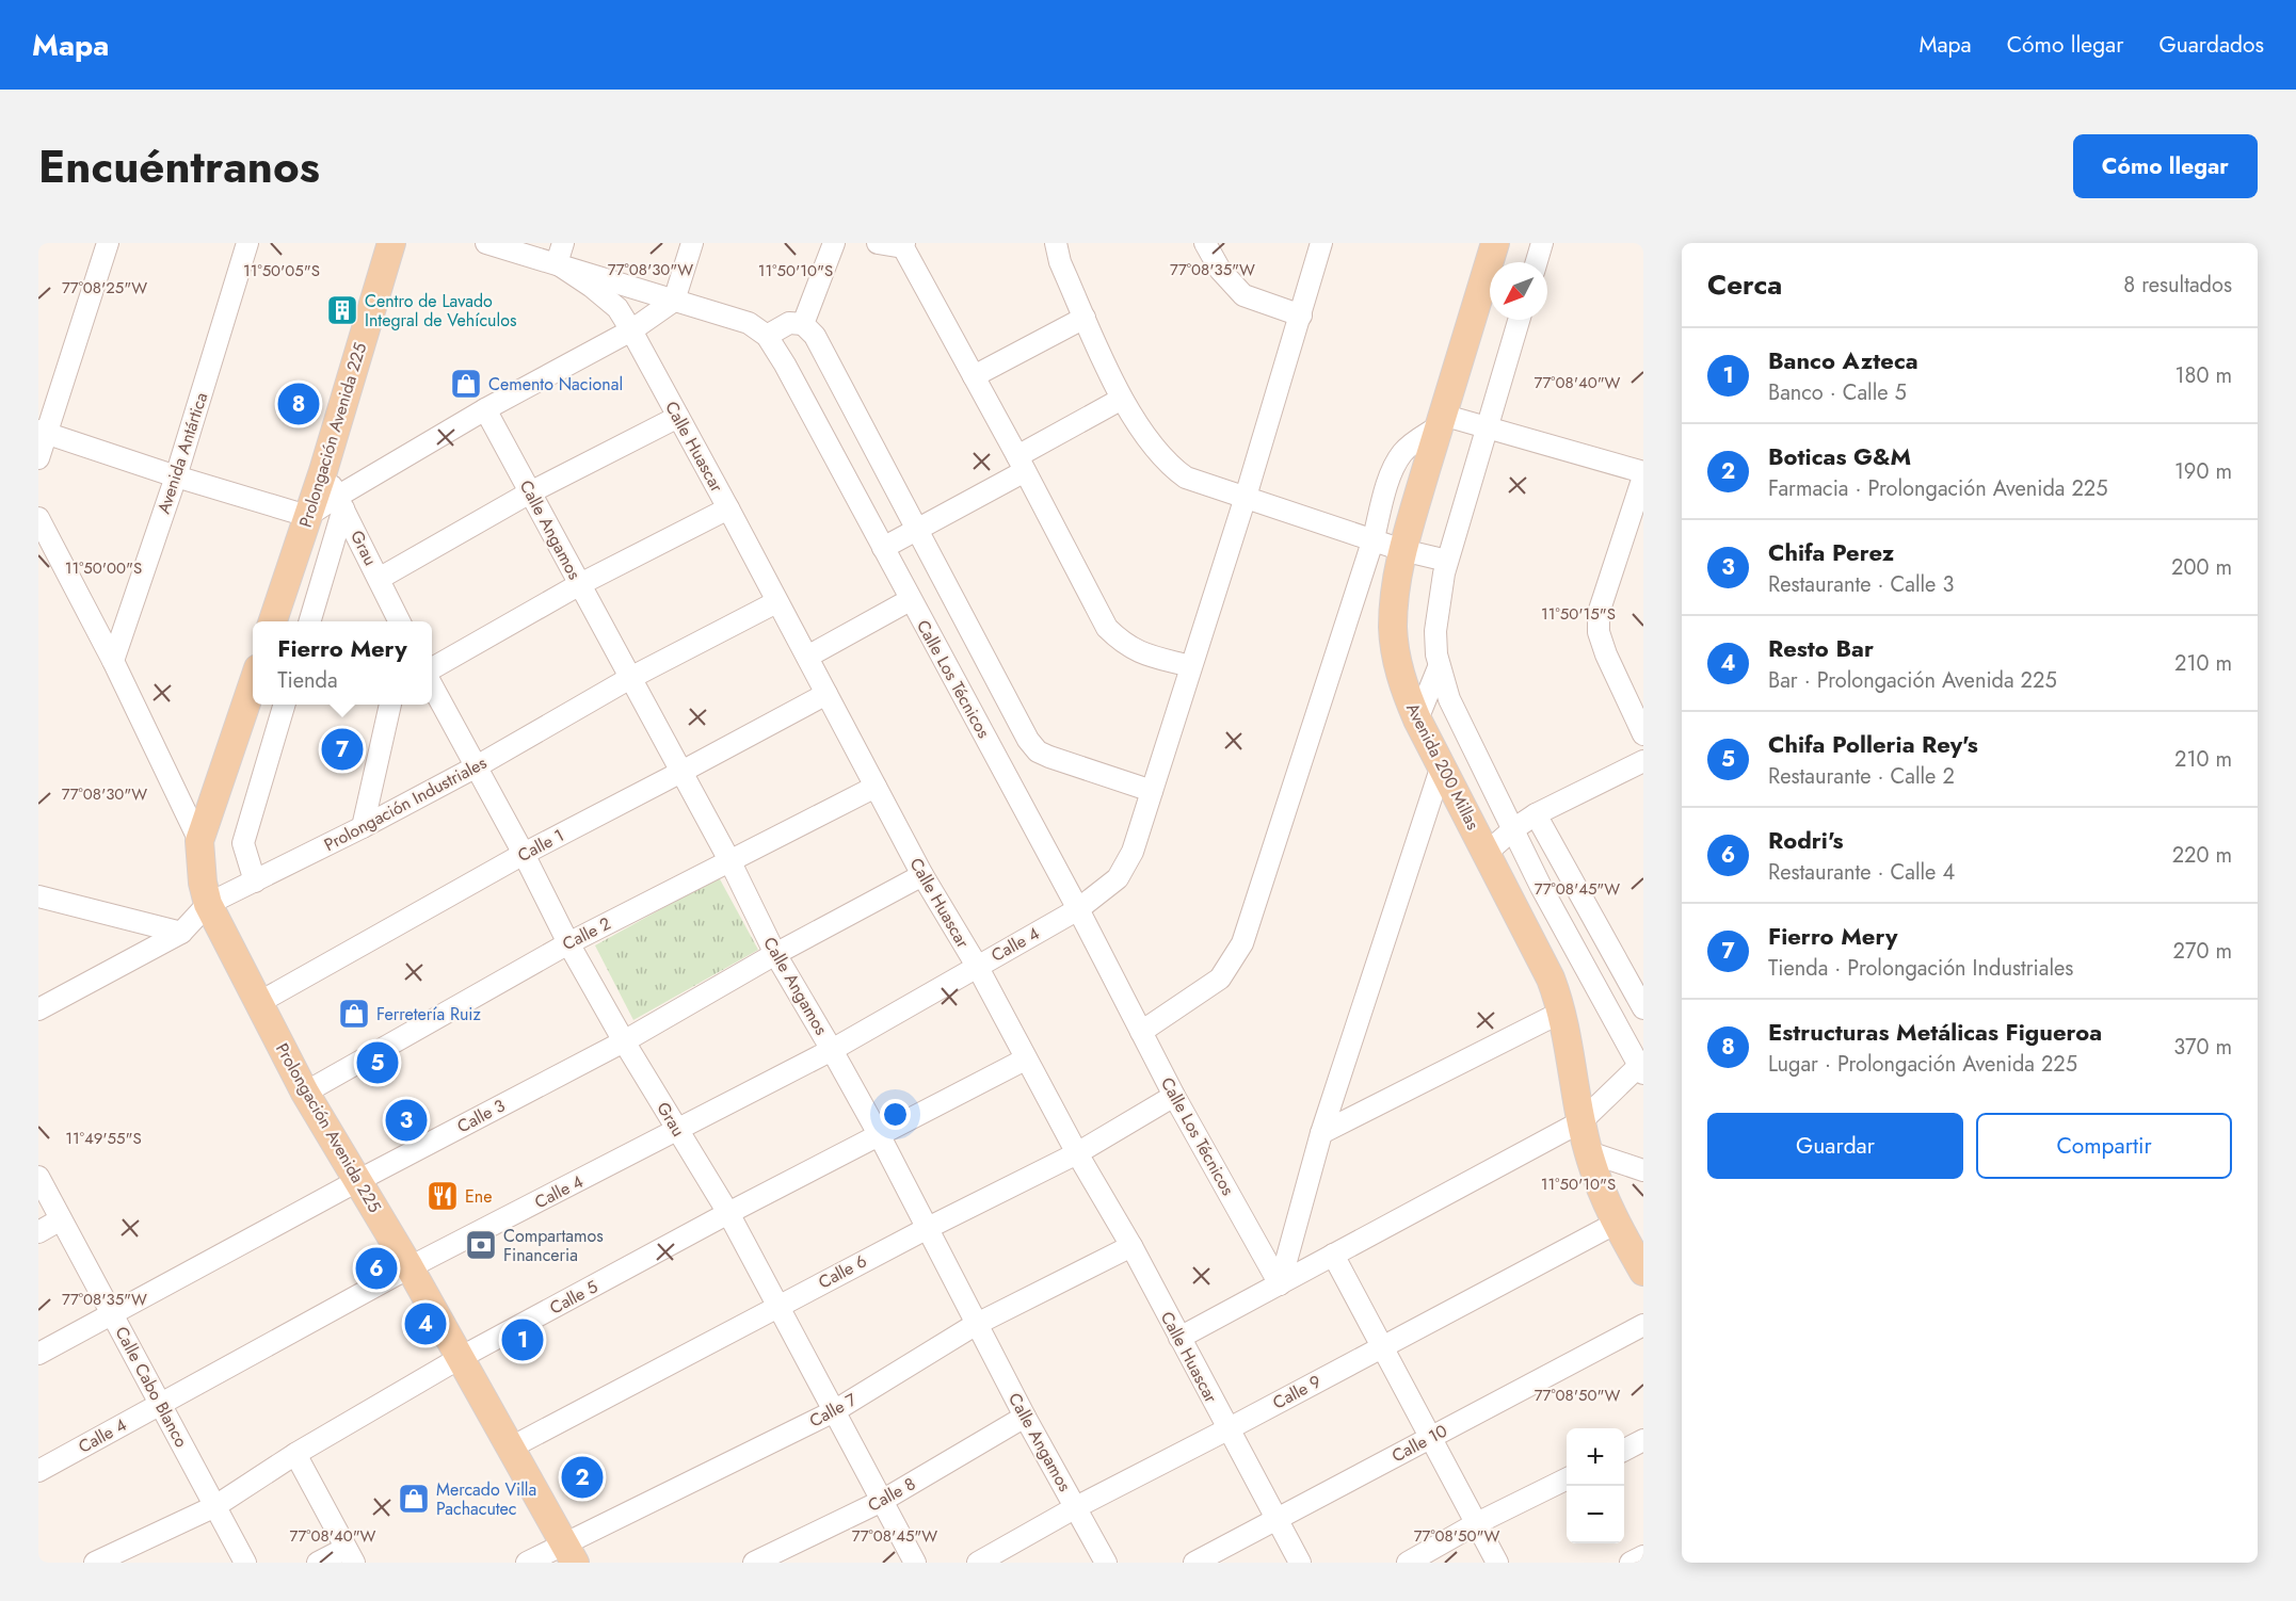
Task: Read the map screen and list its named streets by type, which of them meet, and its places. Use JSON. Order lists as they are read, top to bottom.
{
  "streets": {
    "main road": ["Prolongación Avenida 225", "Avenida 200 Millas"],
    "street": [
      "Calle Huascar",
      "Avenida Antártica",
      "Calle Angamos",
      "Grau",
      "Calle Los Técnicos",
      "Prolongación Industriales",
      "Calle 1",
      "Calle 2",
      "Calle 4",
      "Calle 3",
      "Calle 6",
      "Calle 5",
      "Calle Cabo Blanco",
      "Calle 9",
      "Calle 7",
      "Calle 10",
      "Calle 8"
    ]
  },
  "crossings": [
    ["Prolongación Avenida 225", "Grau"],
    ["Prolongación Avenida 225", "Prolongación Industriales"],
    ["Prolongación Avenida 225", "Calle 1"],
    ["Prolongación Avenida 225", "Calle 2"],
    ["Prolongación Avenida 225", "Calle 4"],
    ["Prolongación Avenida 225", "Calle 3"],
    ["Prolongación Avenida 225", "Calle 6"],
    ["Prolongación Avenida 225", "Calle 5"],
    ["Prolongación Avenida 225", "Calle 7"],
    ["Calle Huascar", "Calle Los Técnicos"],
    ["Calle Huascar", "Prolongación Industriales"],
    ["Calle Huascar", "Calle 1"],
    ["Calle Huascar", "Calle 2"],
    ["Calle Huascar", "Calle 4"],
    ["Calle Huascar", "Calle 3"],
    ["Calle Huascar", "Calle 6"],
    ["Calle Huascar", "Calle 5"],
    ["Calle Huascar", "Calle 9"],
    ["Calle Huascar", "Calle 7"],
    ["Calle Huascar", "Calle 10"],
    ["Calle Angamos", "Prolongación Industriales"],
    ["Calle Angamos", "Calle 1"],
    ["Calle Angamos", "Calle 2"],
    ["Calle Angamos", "Calle 4"],
    ["Calle Angamos", "Calle 3"],
    ["Calle Angamos", "Calle 6"],
    ["Calle Angamos", "Calle 5"],
    ["Calle Angamos", "Calle 9"],
    ["Calle Angamos", "Calle 7"],
    ["Calle Angamos", "Calle 8"],
    ["Grau", "Prolongación Industriales"],
    ["Grau", "Calle 1"],
    ["Grau", "Calle 2"],
    ["Grau", "Calle 4"],
    ["Grau", "Calle 3"],
    ["Grau", "Calle 6"],
    ["Grau", "Calle 5"],
    ["Grau", "Calle 7"],
    ["Grau", "Calle 8"],
    ["Calle Los Técnicos", "Calle 4"],
    ["Calle Los Técnicos", "Calle 6"],
    ["Avenida 200 Millas", "Calle 9"],
    ["Calle 4", "Calle Cabo Blanco"],
    ["Calle 3", "Calle Cabo Blanco"],
    ["Calle 5", "Calle Cabo Blanco"]
  ],
  "places": {
    "building": ["Centro de Lavado Integral de Vehículos"],
    "shop": ["Cemento Nacional", "Ferretería Ruiz", "Mercado Villa Pachacutec"],
    "restaurant": ["Ene"],
    "bank": ["Compartamos Financeria"]
  },
  "north": "bottom left",
  "page": {
    "header": "Mapa",
    "nav": ["Mapa", "Cómo llegar", "Guardados"],
    "title": "Encuéntranos",
    "buttons": [
      "Cómo llegar",
      ["Guardar", "Compartir"]
    ],
    "heading": ["Cerca", "8 resultados"],
    "list": [
      {
        "mark": "1",
        "name": "Banco Azteca",
        "note": "Banco · Calle 5",
        "value": "180 m"
      },
      {
        "mark": "2",
        "name": "Boticas G&M",
        "note": "Farmacia · Prolongación Avenida 225",
        "value": "190 m"
      },
      {
        "mark": "3",
        "name": "Chifa Perez",
        "note": "Restaurante · Calle 3",
        "value": "200 m"
      },
      {
        "mark": "4",
        "name": "Resto Bar",
        "note": "Bar · Prolongación Avenida 225",
        "value": "210 m"
      },
      {
        "mark": "5",
        "name": "Chifa Polleria Rey's",
        "note": "Restaurante · Calle 2",
        "value": "210 m"
      },
      {
        "mark": "6",
        "name": "Rodri's",
        "note": "Restaurante · Calle 4",
        "value": "220 m"
      },
      {
        "mark": "7",
        "name": "Fierro Mery",
        "note": "Tienda · Prolongación Industriales",
        "value": "270 m"
      },
      {
        "mark": "8",
        "name": "Estructuras Metálicas Figueroa",
        "note": "Lugar · Prolongación Avenida 225",
        "value": "370 m"
      }
    ],
    "pins": [
      "8",
      "7",
      "5",
      "3",
      "6",
      "4",
      "1",
      "2"
    ],
    "popup": ["Fierro Mery", "Tienda"],
    "map_buttons": ["+", "−"]
  },
  "coordinates": [
    "77°08'30\"W",
    "77°08'35\"W",
    "11°50'05\"S",
    "11°50'10\"S",
    "77°08'25\"W",
    "77°08'40\"W",
    "11°50'00\"S",
    "11°50'15\"S",
    "77°08'45\"W",
    "11°49'55\"S",
    "77°08'50\"W"
  ]
}
